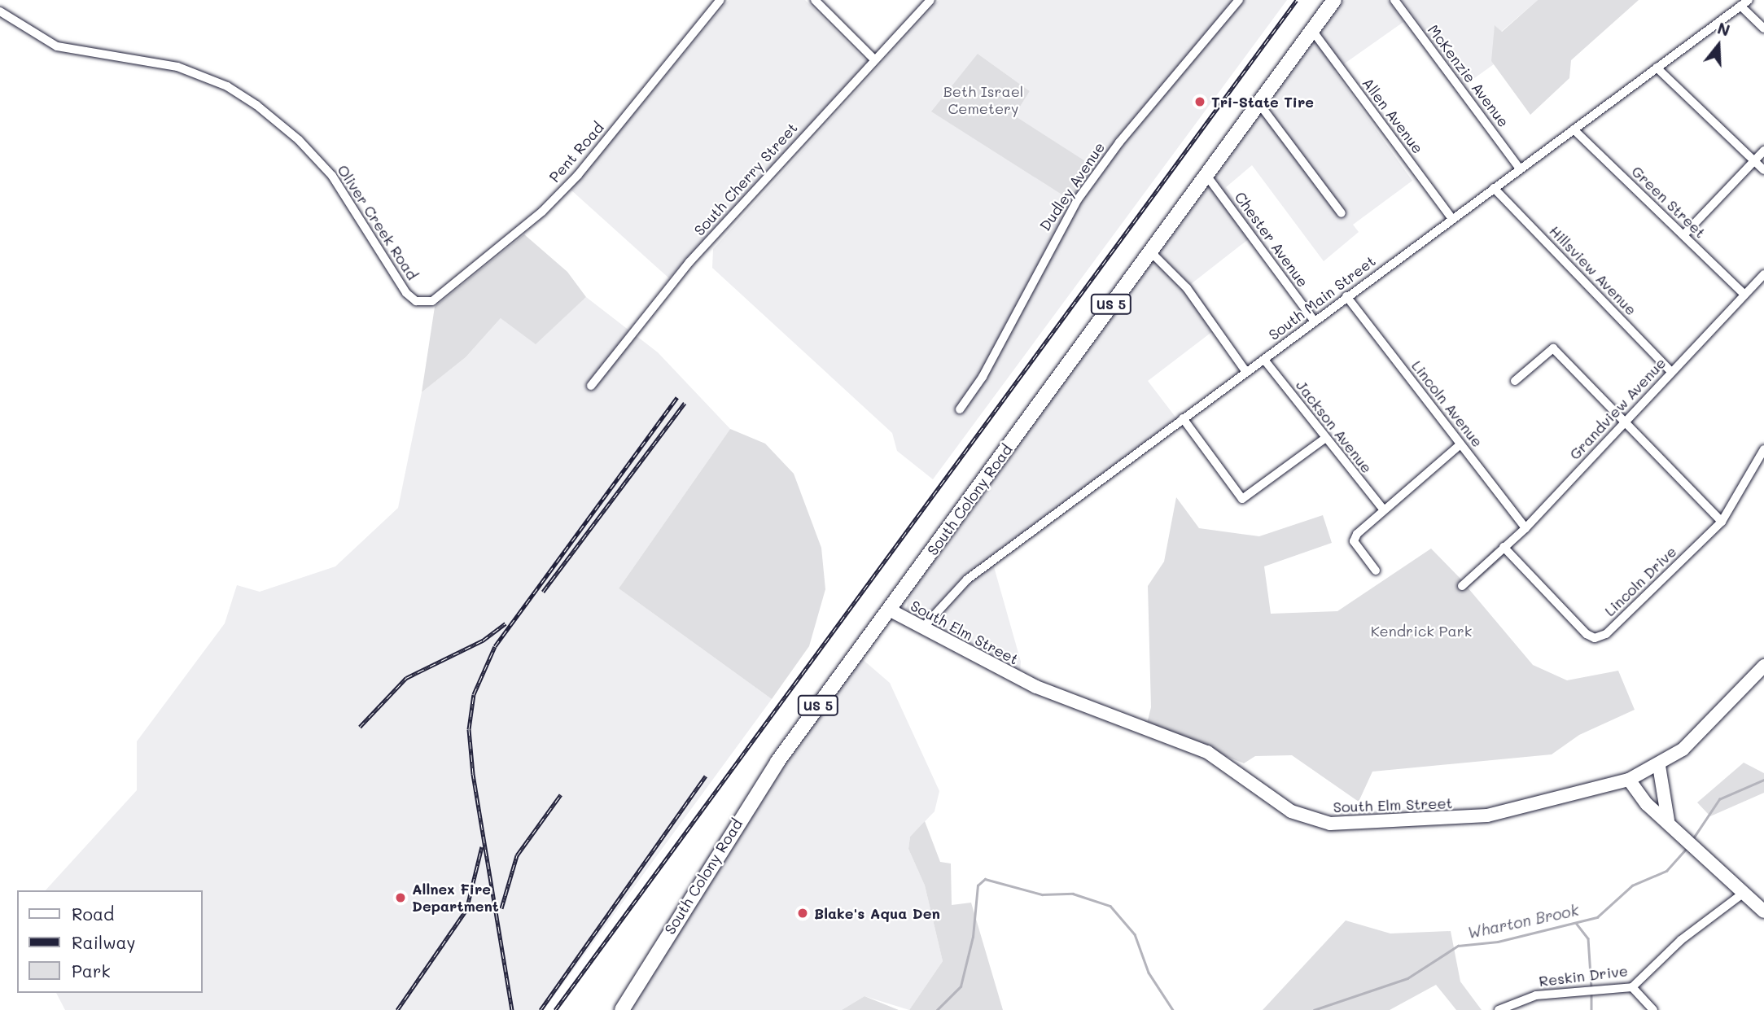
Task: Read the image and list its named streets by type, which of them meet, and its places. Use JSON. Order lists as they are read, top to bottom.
{
  "streets": {
    "main road": ["US 5", "South Colony Road", "South Elm Street"],
    "street": [
      "McKenzie Avenue",
      "Allen Avenue",
      "Pent Road",
      "South Cherry Street",
      "Dudley Avenue",
      "Green Street",
      "Oliver Creek Road",
      "Chester Avenue",
      "Hillsview Avenue",
      "South Main Street",
      "Lincoln Avenue",
      "Grandview Avenue",
      "Jackson Avenue",
      "Lincoln Drive",
      "Reskin Drive"
    ]
  },
  "crossings": [
    ["McKenzie Avenue", "South Main Street"],
    ["Allen Avenue", "South Main Street"],
    ["Allen Avenue", "South Colony Road"],
    ["Pent Road", "Oliver Creek Road"],
    ["Green Street", "South Main Street"],
    ["Green Street", "Grandview Avenue"],
    ["Chester Avenue", "South Main Street"],
    ["Chester Avenue", "South Colony Road"],
    ["Hillsview Avenue", "South Main Street"],
    ["Hillsview Avenue", "Grandview Avenue"],
    ["South Main Street", "Lincoln Avenue"],
    ["South Main Street", "Jackson Avenue"],
    ["South Main Street", "South Elm Street"],
    ["Lincoln Avenue", "Grandview Avenue"],
    ["Grandview Avenue", "Lincoln Drive"],
    ["South Colony Road", "South Elm Street"]
  ],
  "water": ["Wharton Brook"],
  "parks": ["Beth Israel Cemetery", "Kendrick Park"],
  "places": ["Tri-State Tire", "Allnex Fire Department", "Blake's Aqua Den"],
  "legend": ["Road", "Railway", "Park"],
  "north": "top"
}
